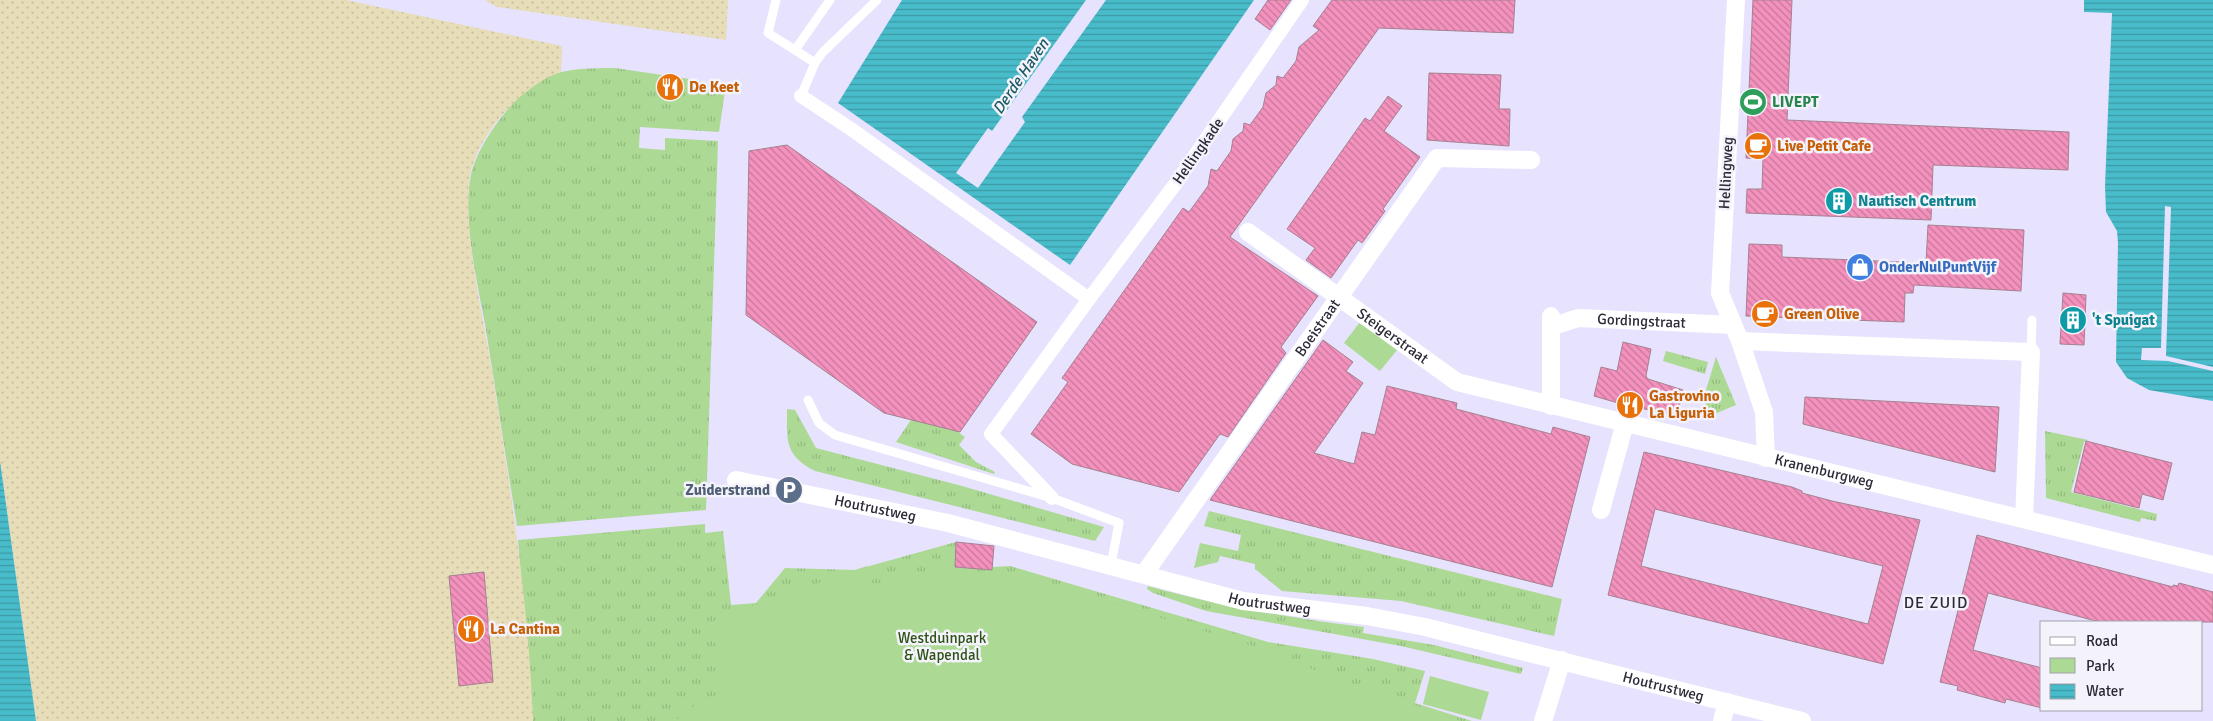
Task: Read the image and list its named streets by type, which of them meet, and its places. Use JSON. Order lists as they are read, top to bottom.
{
  "streets": {
    "street": [
      "Hellingkade",
      "Hellingweg",
      "Gordingstraat",
      "Boeistraat",
      "Steigerstraat",
      "Kranenburgweg",
      "Houtrustweg"
    ]
  },
  "crossings": [
    ["Hellingweg", "Gordingstraat"],
    ["Hellingweg", "Kranenburgweg"],
    ["Gordingstraat", "Steigerstraat"],
    ["Gordingstraat", "Kranenburgweg"],
    ["Boeistraat", "Steigerstraat"],
    ["Boeistraat", "Houtrustweg"],
    ["Steigerstraat", "Kranenburgweg"]
  ],
  "districts": ["DE ZUID"],
  "water": ["Derde Haven"],
  "parks": ["Westduinpark & Wapendal"],
  "places": {
    "restaurant": ["De Keet", "Gastrovino La Liguria", "La Cantina"],
    "sports": ["LIVEPT"],
    "cafe": ["Live Petit Cafe", "Green Olive"],
    "building": ["Nautisch Centrum", "'t Spuigat"],
    "shop": ["OnderNulPuntVijf"],
    "parking": ["Zuiderstrand"]
  },
  "legend": ["Road", "Park", "Water"]
}
